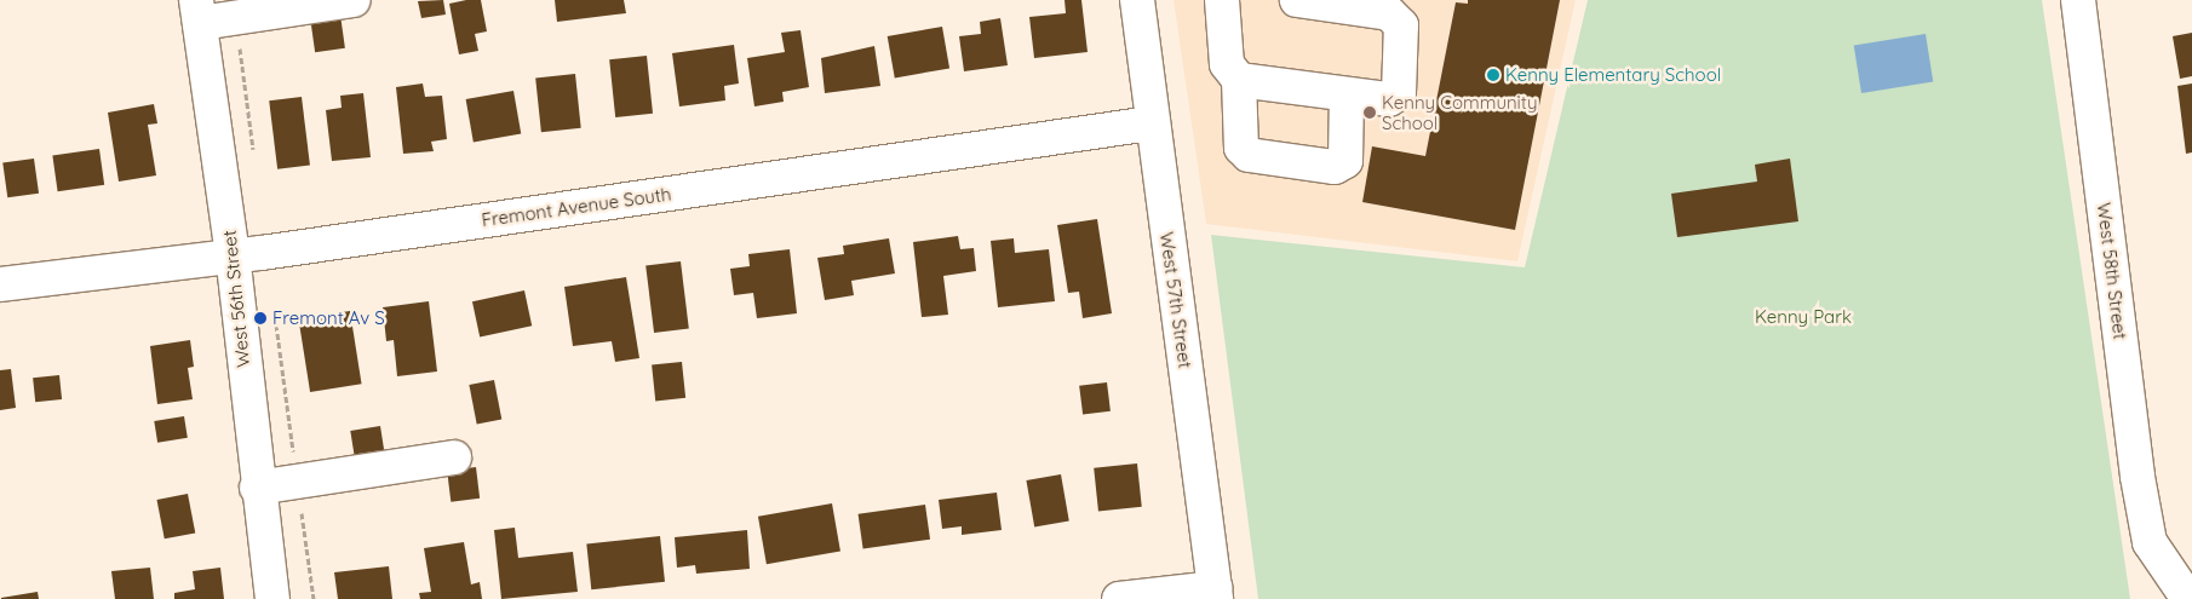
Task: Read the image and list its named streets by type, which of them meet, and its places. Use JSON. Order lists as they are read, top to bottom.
{
  "streets": {
    "street": [
      "Fremont Avenue South",
      "West 58th Street",
      "West 56th Street",
      "West 57th Street"
    ]
  },
  "crossings": [
    ["Fremont Avenue South", "West 56th Street"],
    ["Fremont Avenue South", "West 57th Street"]
  ],
  "parks": ["Kenny Park"],
  "places": ["Kenny Elementary School", "Kenny Community School", "Fremont Av S"]
}
